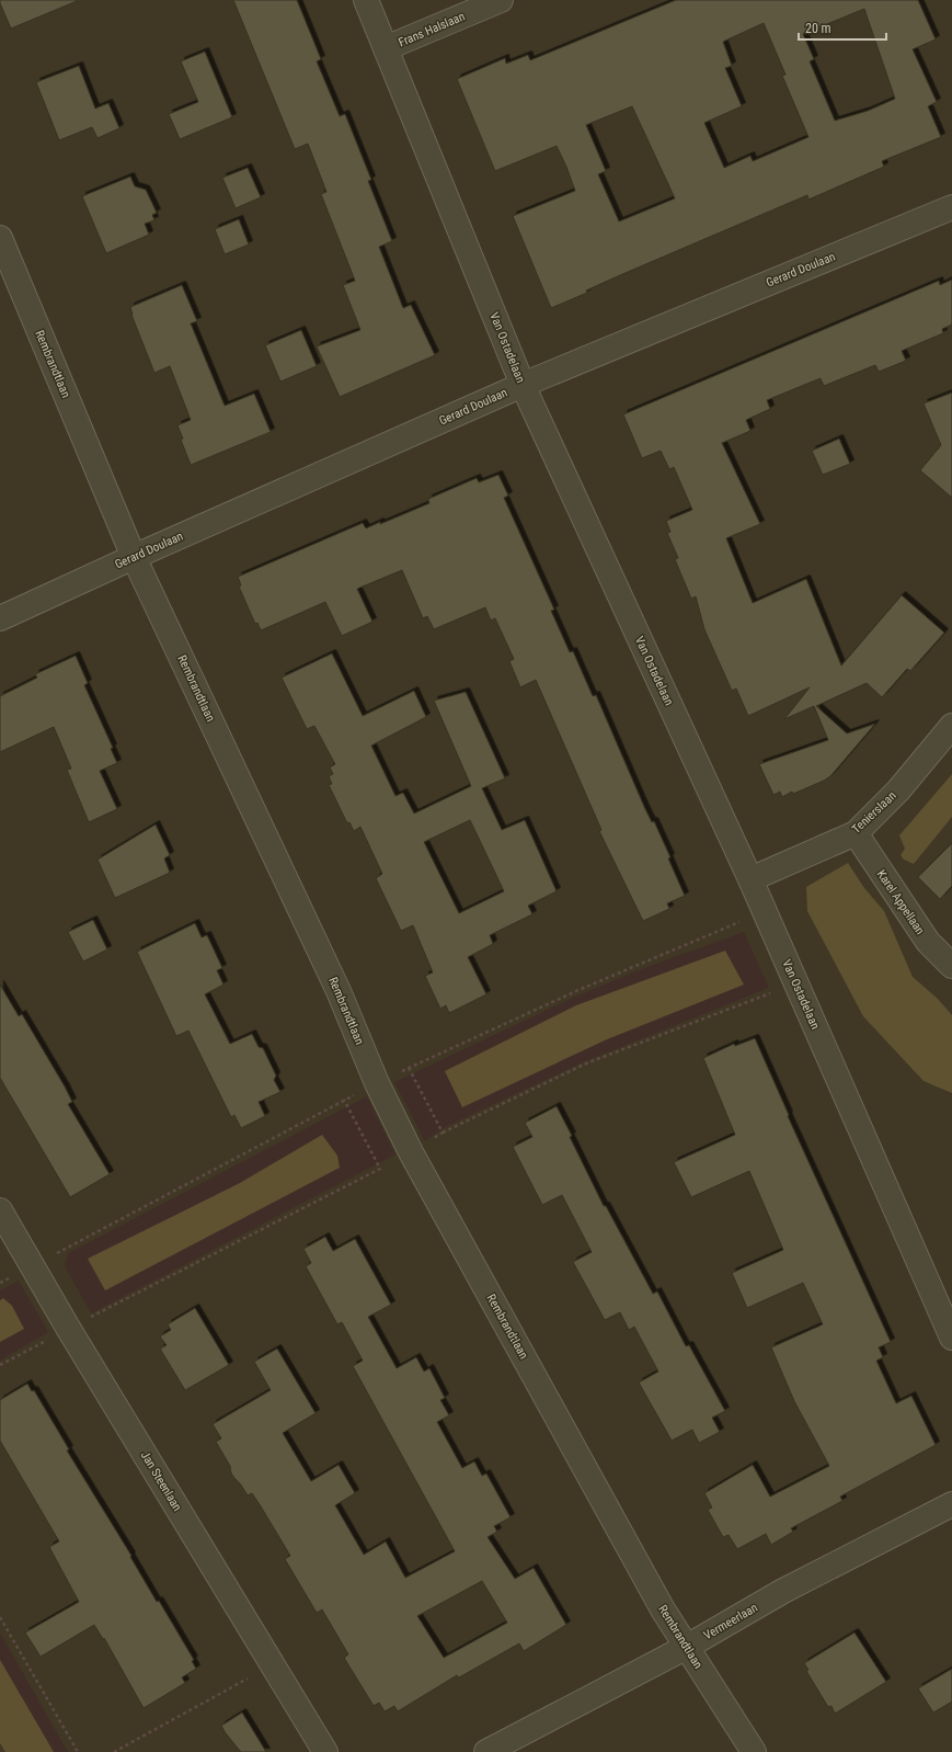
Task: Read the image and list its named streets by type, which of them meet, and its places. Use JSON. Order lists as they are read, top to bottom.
{
  "streets": {
    "street": [
      "Frans Halslaan",
      "Gerard Doulaan",
      "Van Ostadelaan",
      "Rembrandtlaan",
      "Tenierslaan",
      "Karel Appellaan",
      "Jan Steenlaan",
      "Vermeerlaan"
    ]
  },
  "crossings": [
    ["Frans Halslaan", "Van Ostadelaan"],
    ["Gerard Doulaan", "Van Ostadelaan"],
    ["Gerard Doulaan", "Rembrandtlaan"],
    ["Van Ostadelaan", "Tenierslaan"],
    ["Rembrandtlaan", "Vermeerlaan"],
    ["Tenierslaan", "Karel Appellaan"]
  ],
  "scale_bar": "20 m"
}
